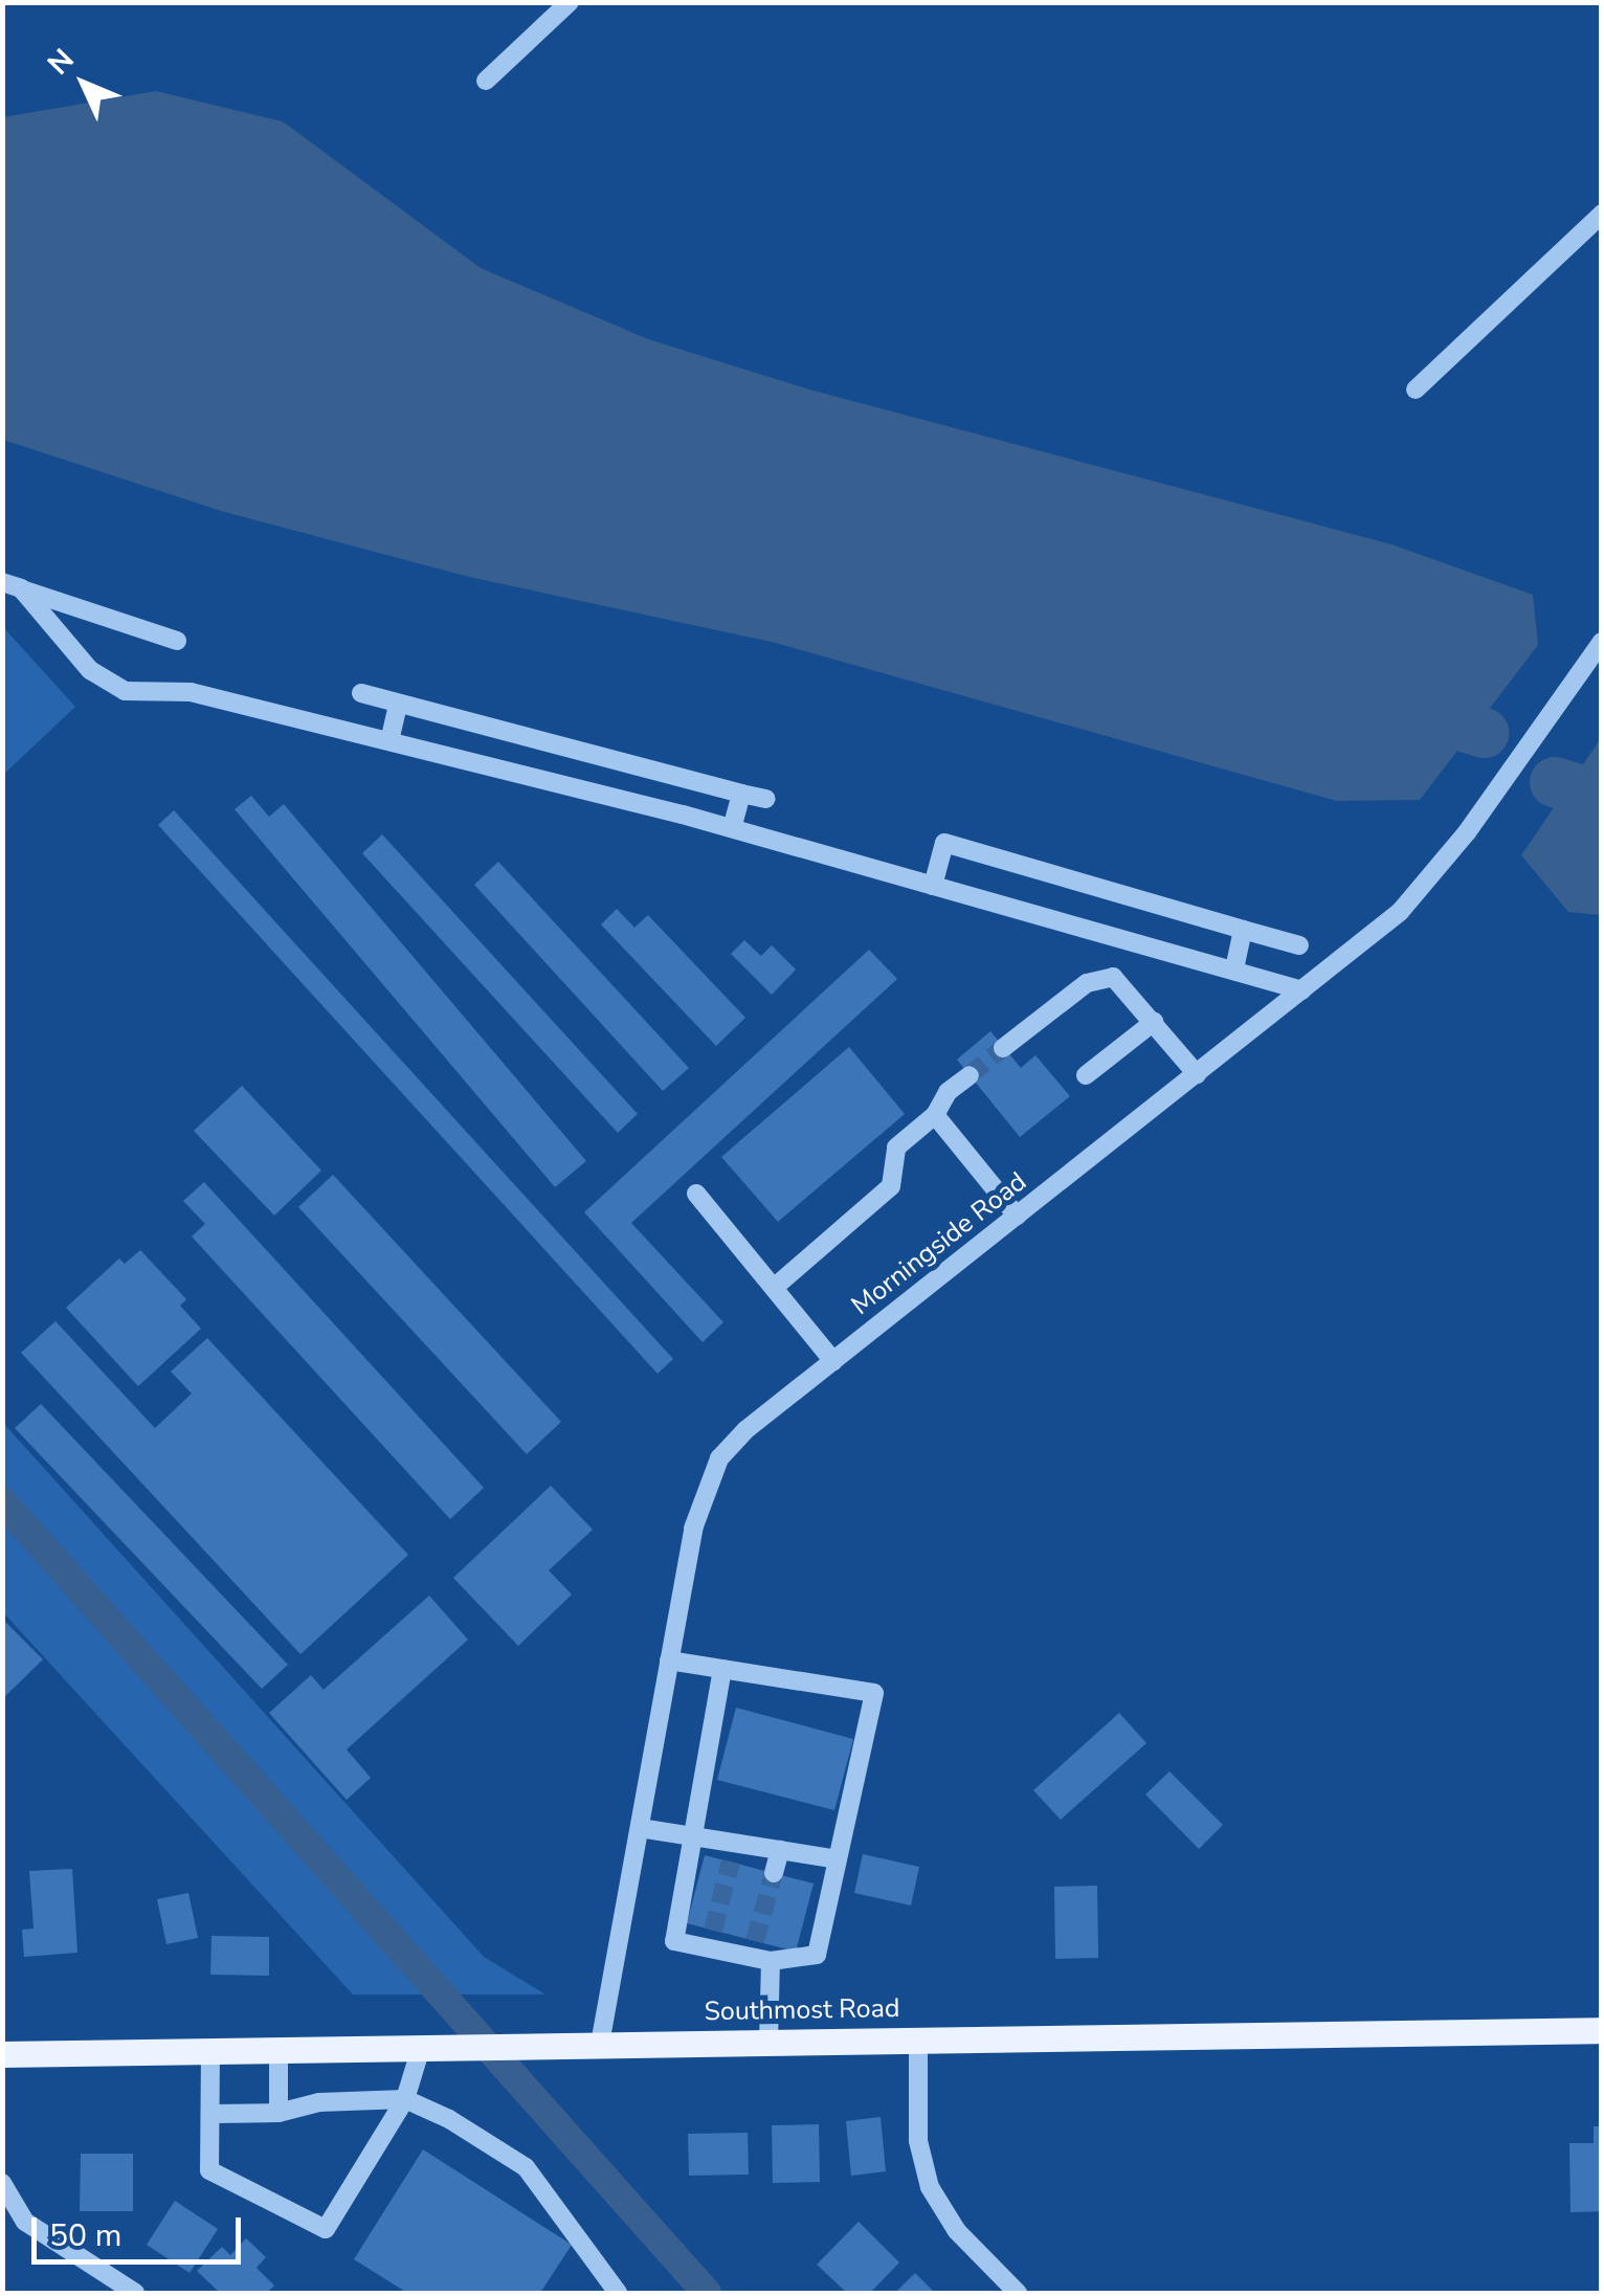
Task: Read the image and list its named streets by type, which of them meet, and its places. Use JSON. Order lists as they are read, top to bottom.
{
  "streets": {
    "main road": ["Southmost Road"],
    "street": ["Morningside Road"]
  },
  "crossings": [
    ["Morningside Road", "Southmost Road"]
  ],
  "scale_bar": "50 m",
  "north": "top left"
}
